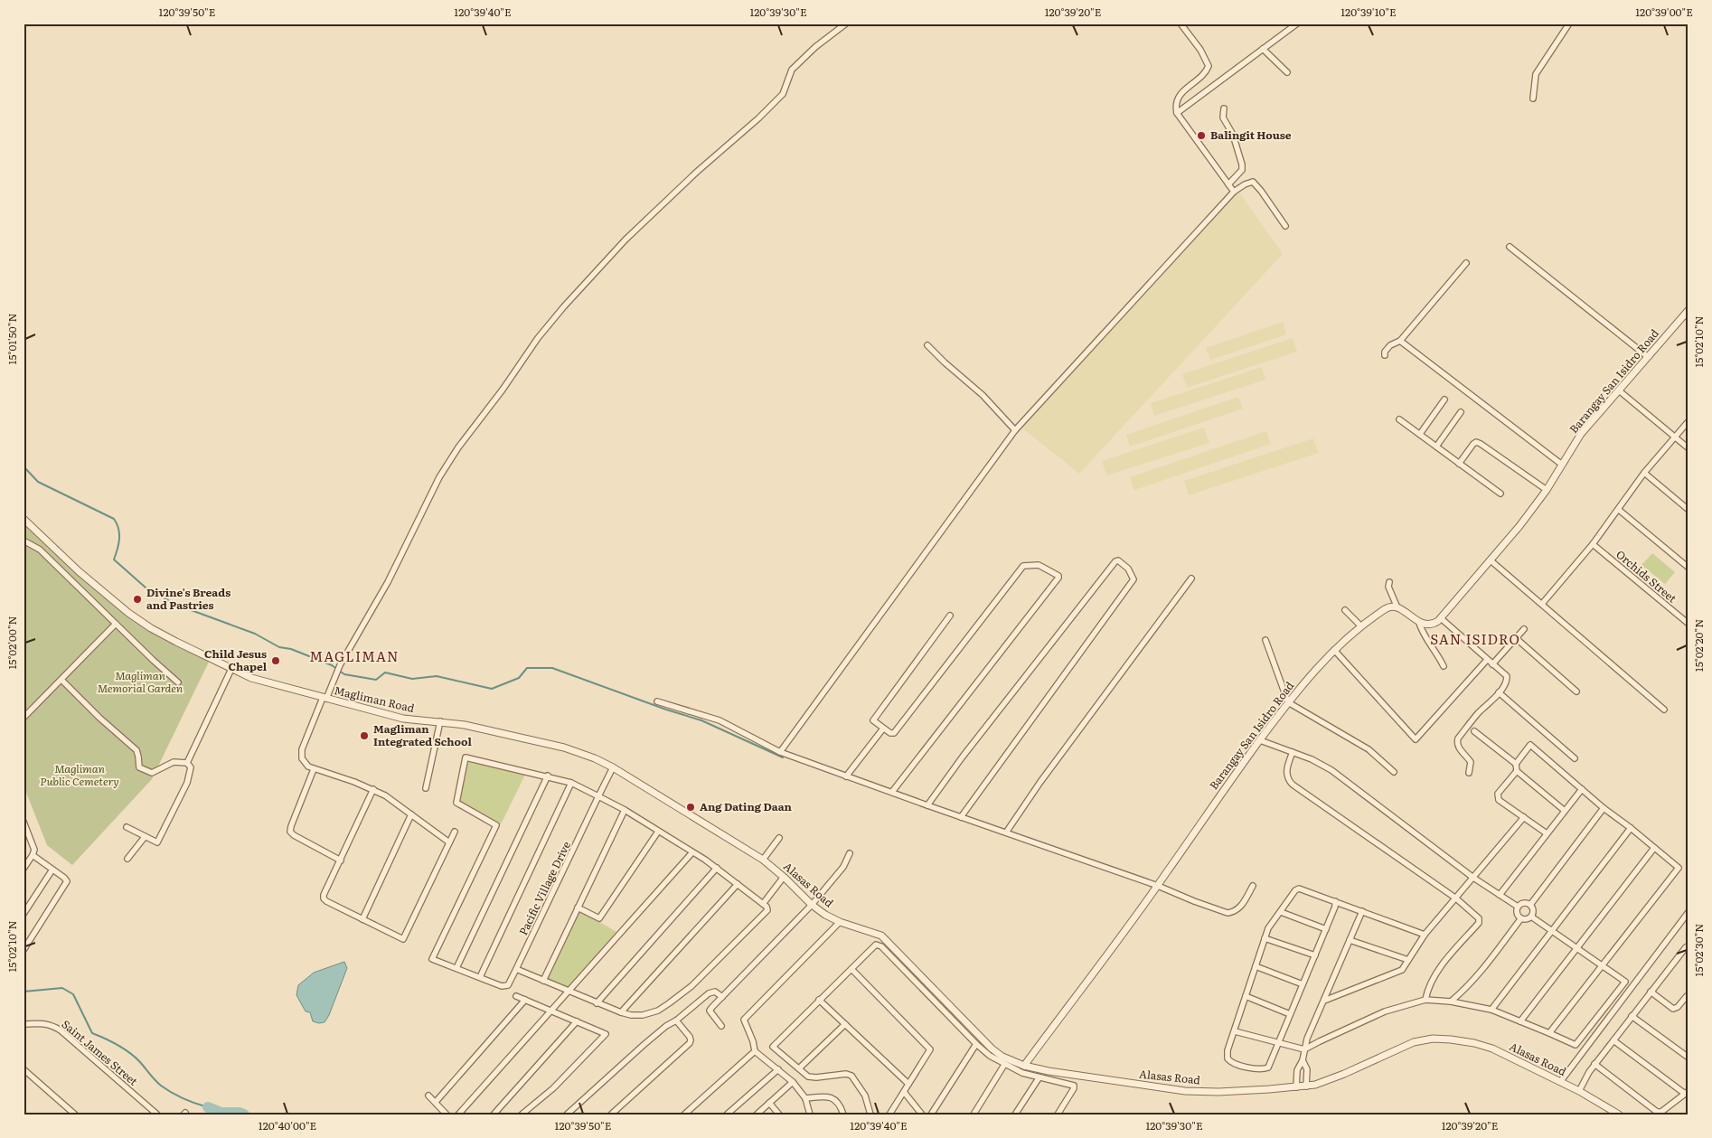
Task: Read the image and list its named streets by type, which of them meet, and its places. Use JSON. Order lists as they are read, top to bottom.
{
  "streets": {
    "street": [
      "Barangay San Isidro Road",
      "Orchids Street",
      "Magliman Road",
      "Alasas Road",
      "Pacific Village Drive",
      "Saint James Street"
    ]
  },
  "crossings": [
    ["Barangay San Isidro Road", "Alasas Road"],
    ["Magliman Road", "Alasas Road"],
    ["Magliman Road", "Pacific Village Drive"]
  ],
  "districts": ["SAN ISIDRO", "MAGLIMAN"],
  "parks": ["Magliman Memorial Garden", "Magliman Public Cemetery"],
  "places": [
    "Balingit House",
    "Divine's Breads and Pastries",
    "Child Jesus Chapel",
    "Magliman Integrated School",
    "Ang Dating Daan"
  ],
  "coordinates": [
    "120°39'50\"E",
    "120°39'40\"E",
    "120°39'30\"E",
    "120°39'20\"E",
    "120°39'10\"E",
    "120°39'00\"E",
    "15°01'50\"N",
    "15°02'10\"N",
    "15°02'00\"N",
    "15°02'20\"N",
    "15°02'30\"N",
    "120°40'00\"E"
  ]
}
